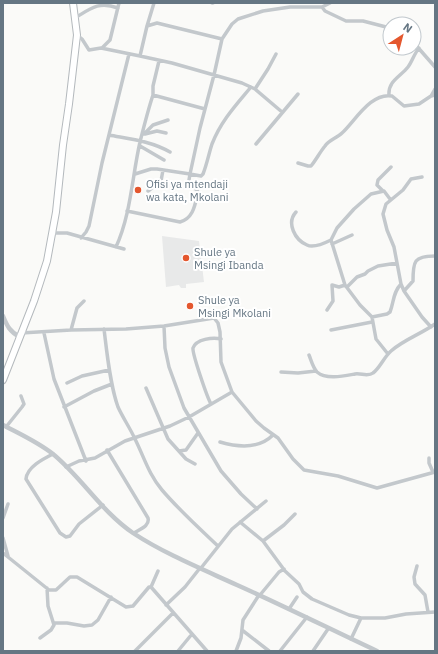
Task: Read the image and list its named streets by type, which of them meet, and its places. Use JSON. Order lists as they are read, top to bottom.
{
  "places": ["Ofisi ya mtendaji wa kata, Mkolani", "Shule ya Msingi Ibanda", "Shule ya Msingi Mkolani"],
  "north": "top right"
}
